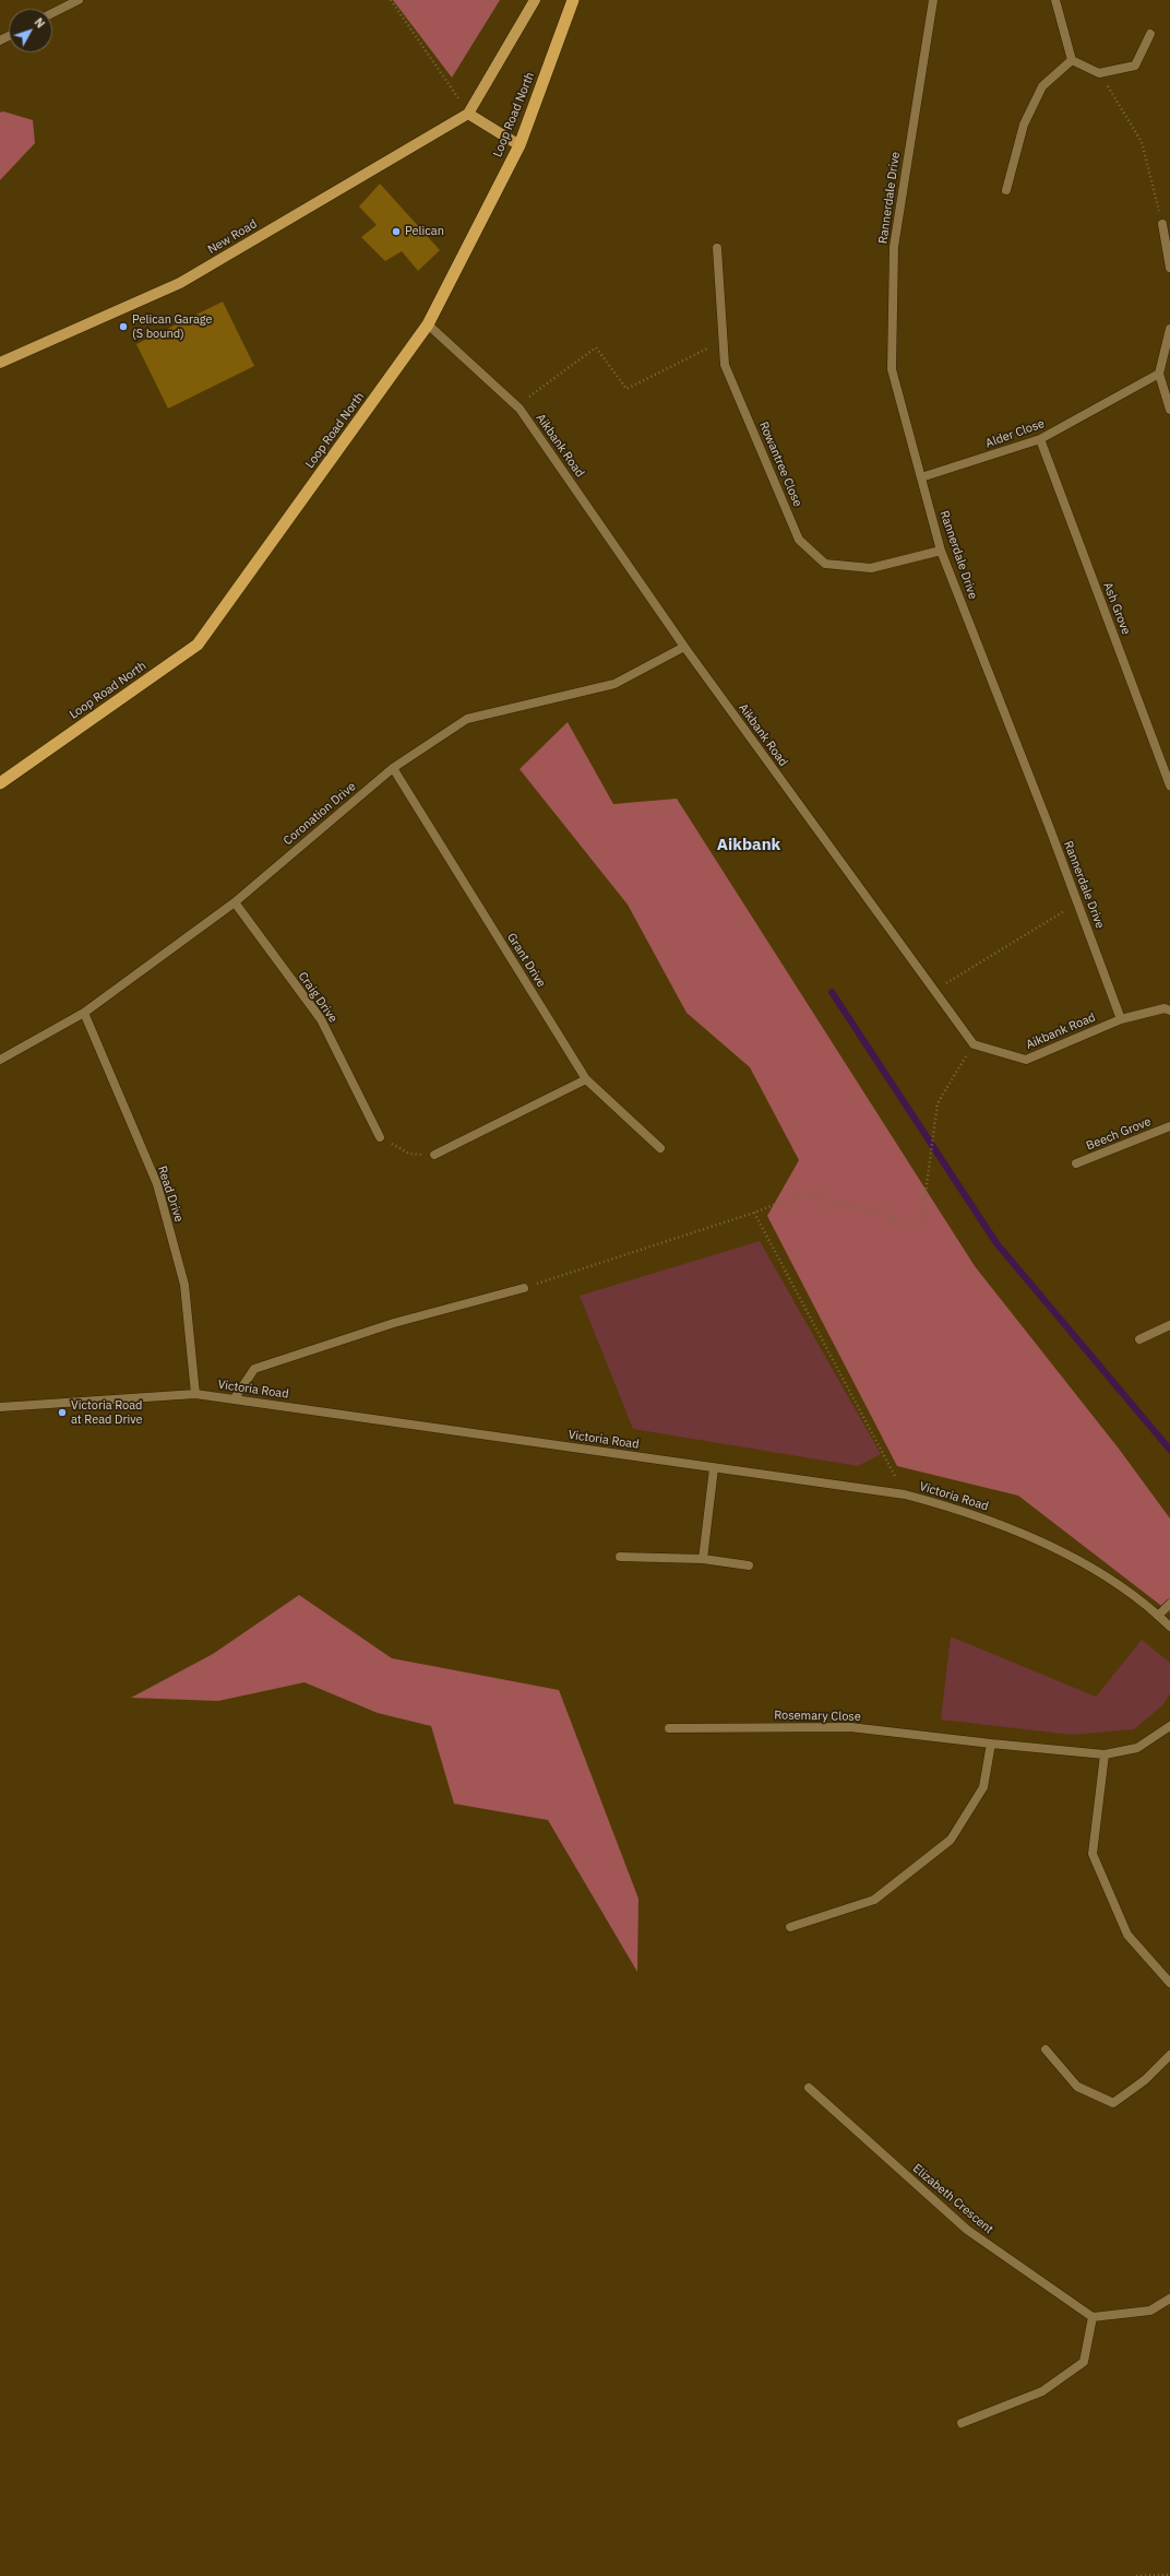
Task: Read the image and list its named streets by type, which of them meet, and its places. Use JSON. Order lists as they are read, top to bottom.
{
  "streets": {
    "highway": ["Loop Road North"],
    "main road": ["New Road"],
    "street": [
      "Rannerdale Drive",
      "Alder Close",
      "Aikbank Road",
      "Rowantree Close",
      "Ash Grove",
      "Coronation Drive",
      "Grant Drive",
      "Craig Drive",
      "Beech Grove",
      "Read Drive",
      "Victoria Road",
      "Rosemary Close",
      "Elizabeth Crescent"
    ]
  },
  "crossings": [
    ["Loop Road North", "Aikbank Road"],
    ["Rannerdale Drive", "Alder Close"],
    ["Rannerdale Drive", "Aikbank Road"],
    ["Rannerdale Drive", "Rowantree Close"],
    ["Alder Close", "Ash Grove"],
    ["Aikbank Road", "Coronation Drive"],
    ["Coronation Drive", "Grant Drive"],
    ["Coronation Drive", "Craig Drive"],
    ["Coronation Drive", "Read Drive"],
    ["Read Drive", "Victoria Road"]
  ],
  "districts": ["Aikbank"],
  "places": ["Pelican", "Pelican Garage (S bound)", "Victoria Road at Read Drive"],
  "north": "top right"
}
